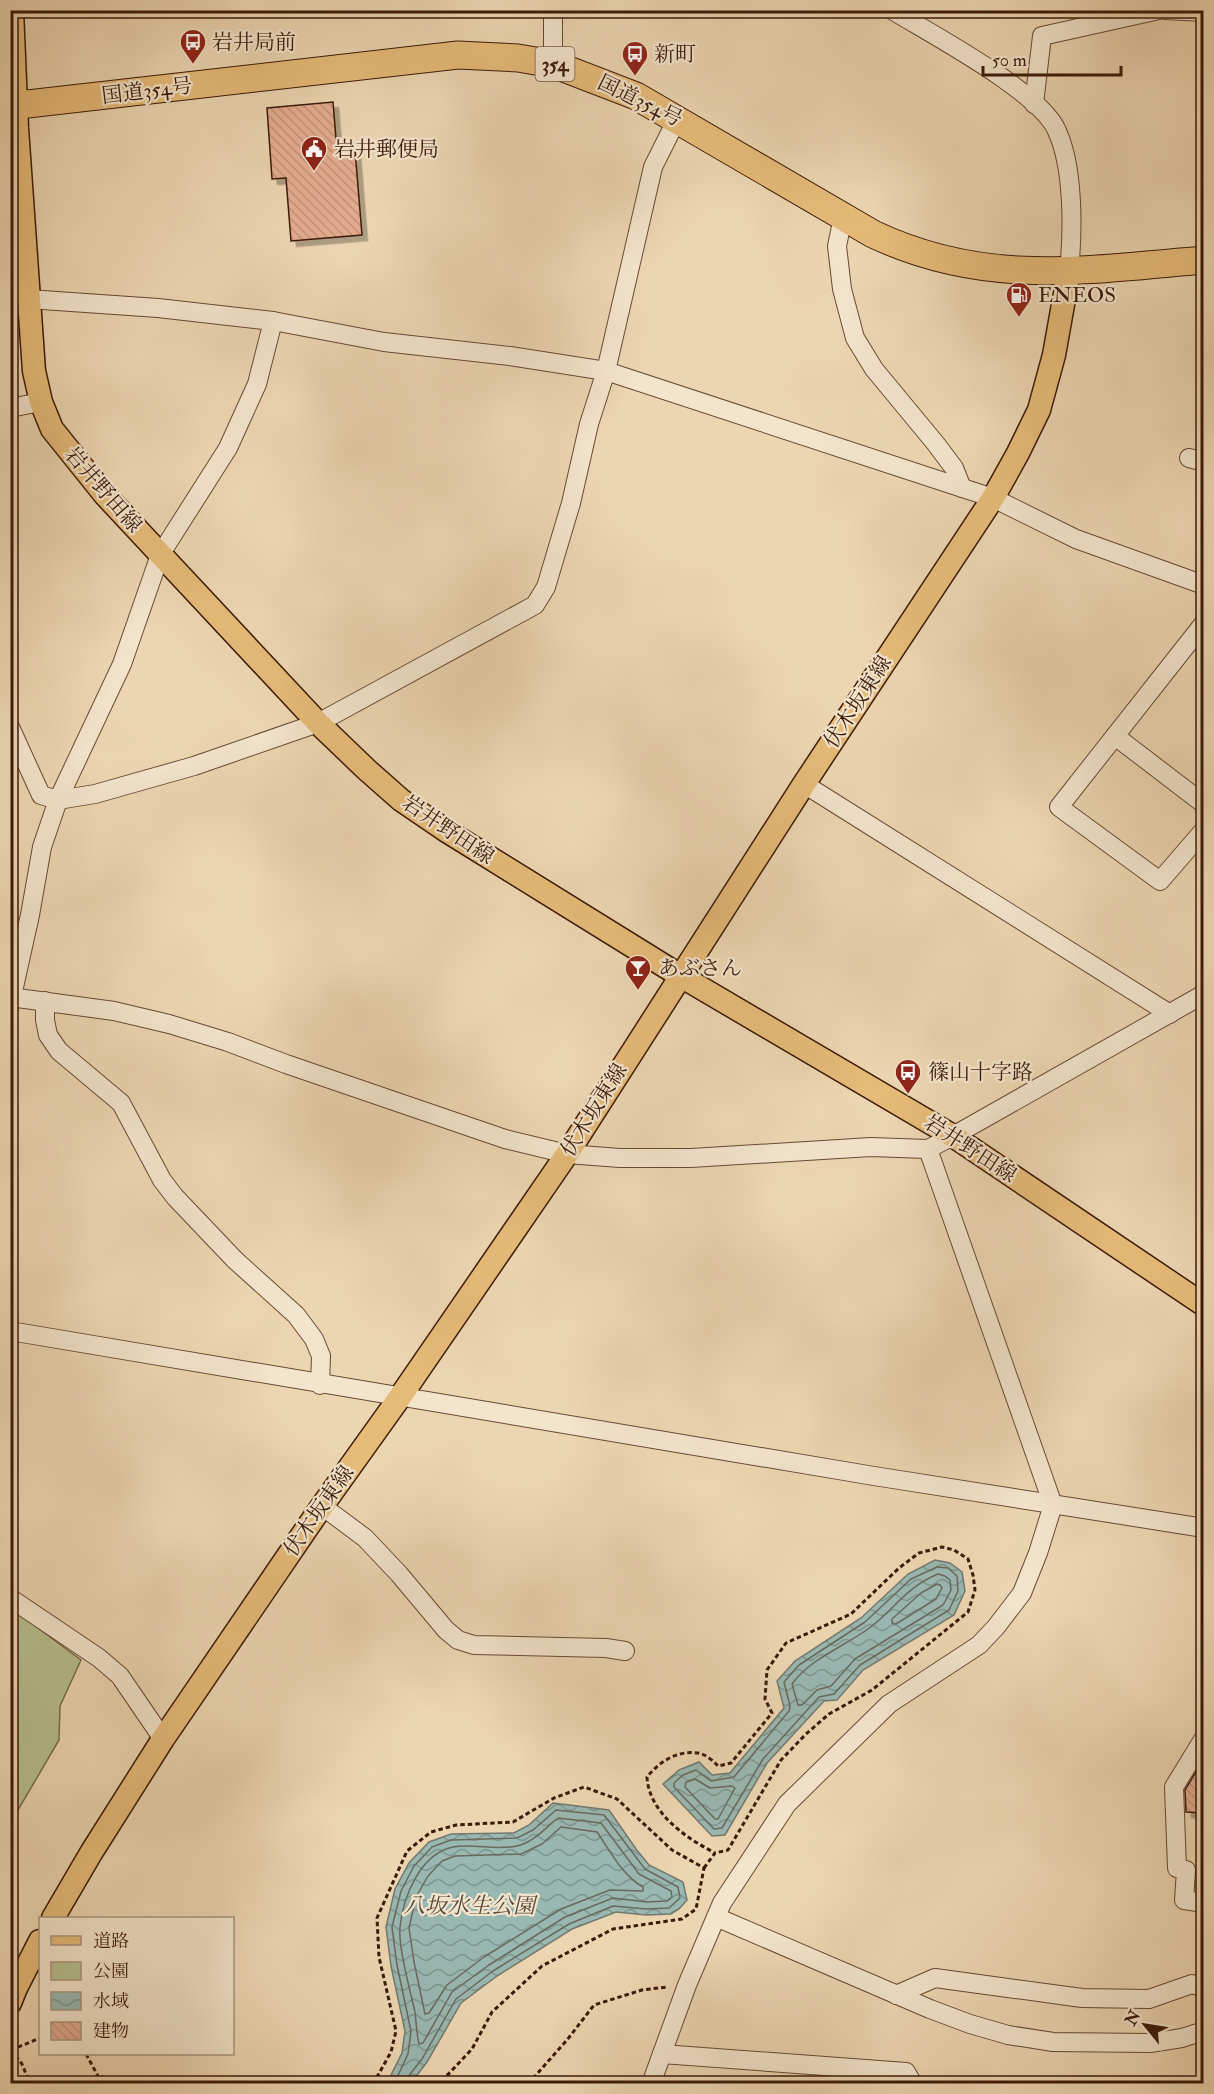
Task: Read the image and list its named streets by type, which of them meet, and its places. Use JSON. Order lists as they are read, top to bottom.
{
  "streets": {
    "highway": ["354", "国道354号"],
    "main road": ["岩井野田線", "伏木坂東線"]
  },
  "crossings": [
    ["国道354号", "岩井野田線"],
    ["国道354号", "伏木坂東線"],
    ["岩井野田線", "伏木坂東線"]
  ],
  "water": ["八坂水生公園"],
  "places": {
    "bus stop": ["岩井局前", "新町", "篠山十字路"],
    "public building": ["岩井郵便局"],
    "fuel station": ["ENEOS"],
    "bar": ["あぶさん"]
  },
  "legend": [
    "道路",
    "公園",
    "水域",
    "建物"
  ],
  "scale_bar": "50 m",
  "north": "top left"
}
